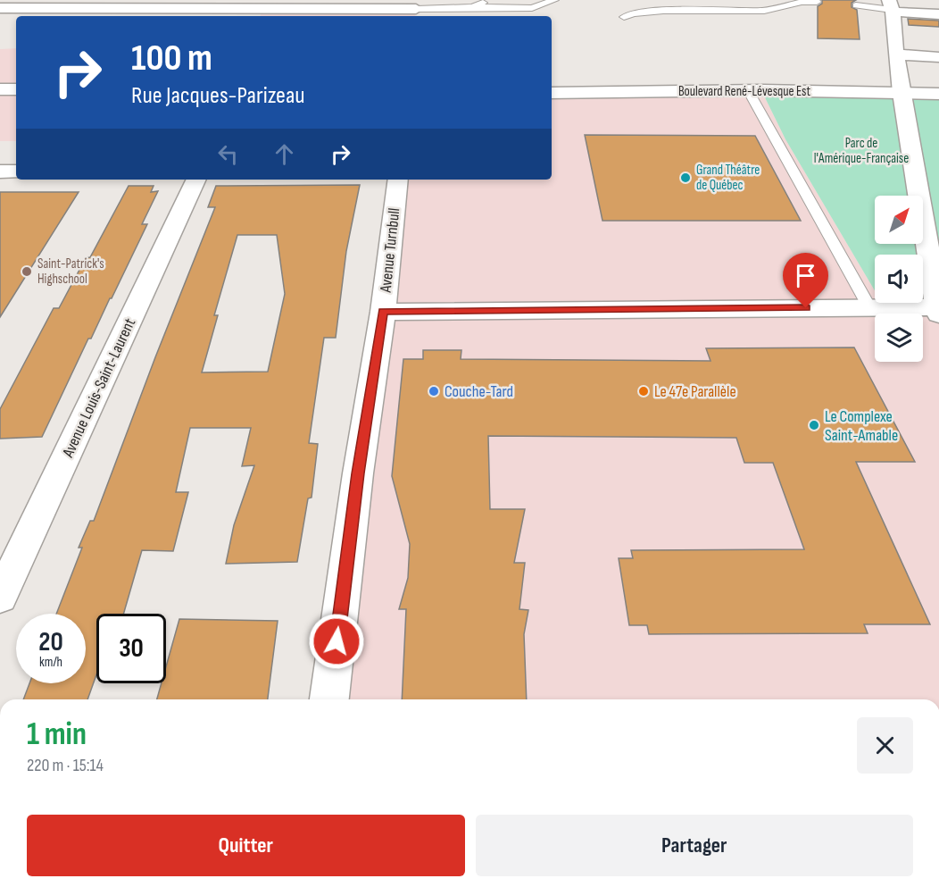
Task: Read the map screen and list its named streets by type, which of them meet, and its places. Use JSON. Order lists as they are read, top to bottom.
{
  "streets": {
    "street": ["Boulevard René-Lévesque Est", "Avenue Turnbull", "Avenue Louis-Saint-Laurent"]
  },
  "parks": ["Parc de l'Amérique-Française"],
  "places": [
    "Grand Théâtre de Québec",
    "Saint-Patrick's Highschool",
    "Couche-Tard",
    "Le 47e Parallèle",
    "Le Complexe Saint-Amable"
  ],
  "north": "top right",
  "page": {
    "turn": ["100 m", "Rue Jacques-Parizeau"],
    "speed": "20 km/h",
    "limit": "30",
    "heading": ["1 min", "220 m · 15:14"],
    "buttons": ["Quitter", "Partager"]
  }
}
